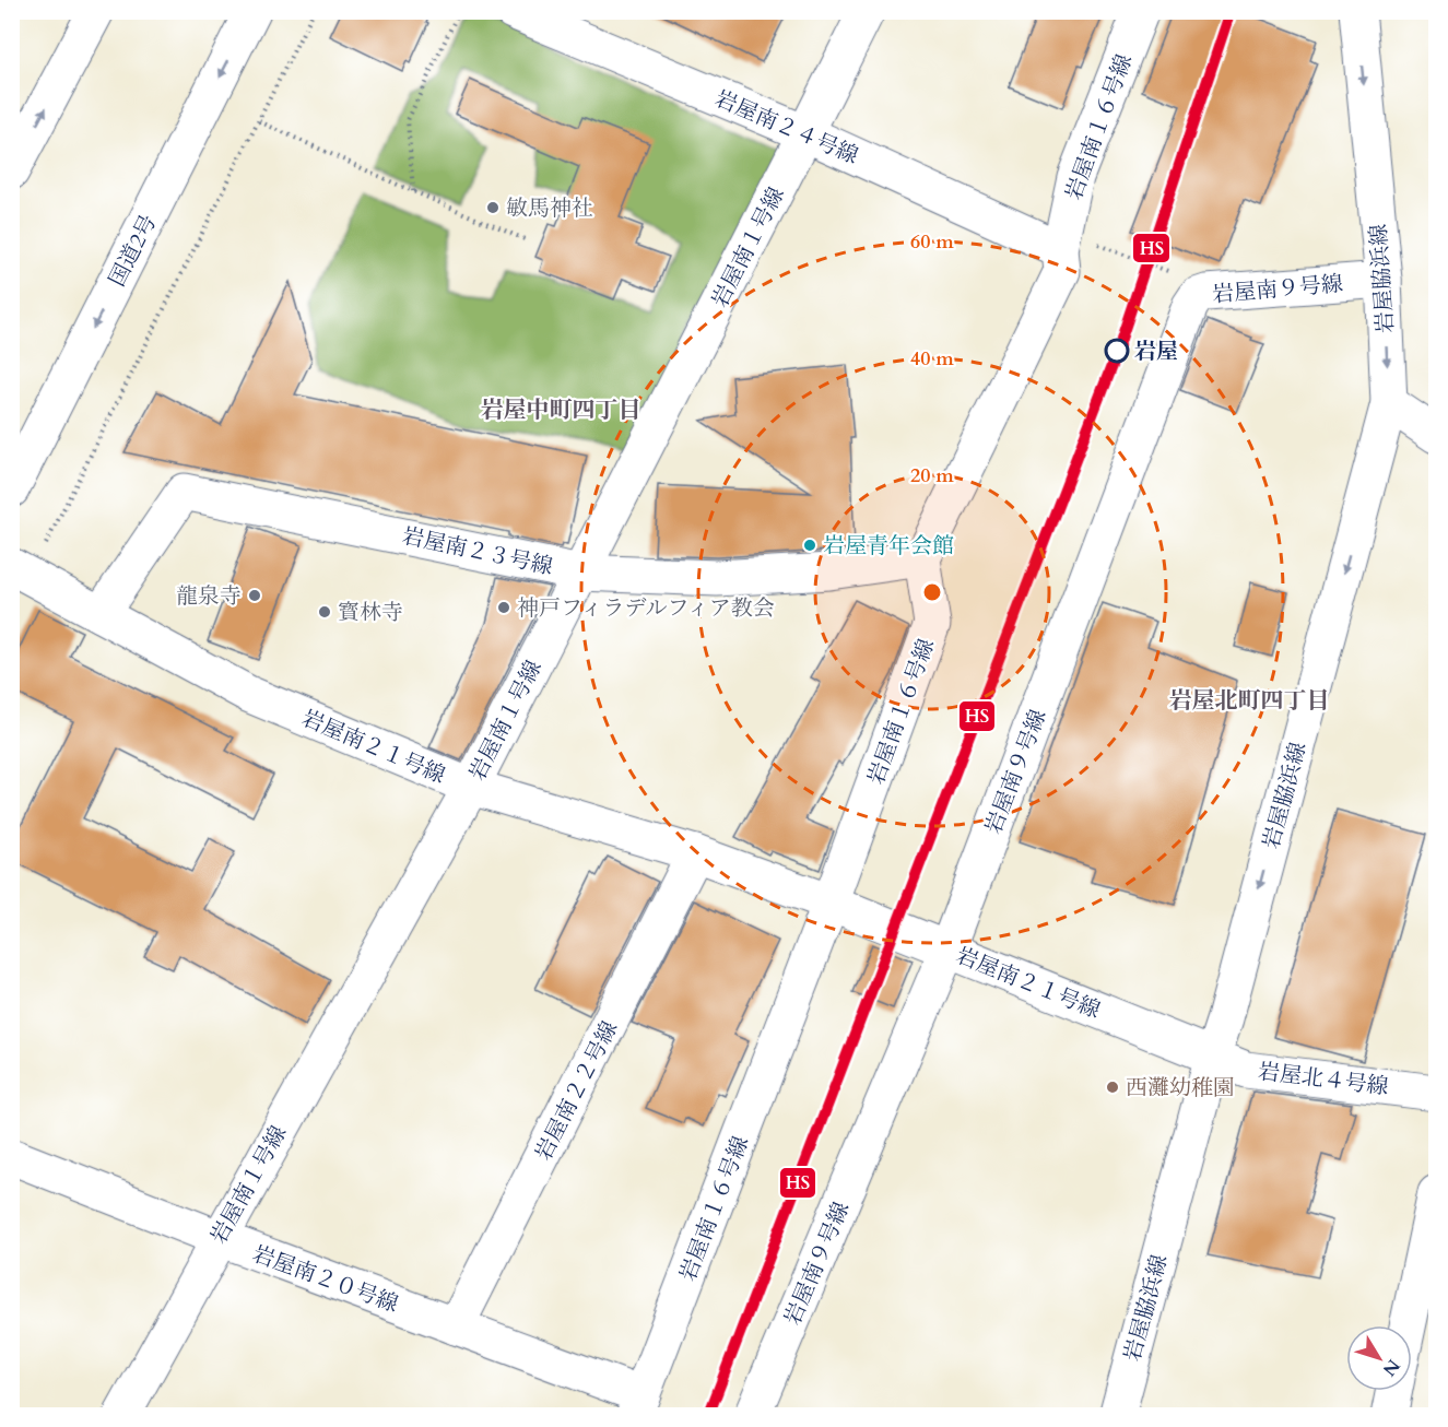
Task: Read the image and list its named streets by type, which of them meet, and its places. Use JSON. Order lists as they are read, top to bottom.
{
  "streets": {
    "main road": [
      "岩屋南２４号線",
      "岩屋南１６号線",
      "岩屋南１号線",
      "国道2号",
      "岩屋脇浜線",
      "岩屋南９号線",
      "岩屋南２３号線",
      "岩屋南２１号線",
      "岩屋北４号線",
      "岩屋南２２号線",
      "岩屋南２０号線"
    ]
  },
  "crossings": [
    ["岩屋南２４号線", "岩屋南１６号線"],
    ["岩屋南２４号線", "岩屋南１号線"],
    ["岩屋南１６号線", "岩屋南２３号線"],
    ["岩屋南１６号線", "岩屋南２１号線"],
    ["岩屋南１６号線", "岩屋南２０号線"],
    ["岩屋南１号線", "岩屋南２３号線"],
    ["岩屋南１号線", "岩屋南２１号線"],
    ["岩屋南１号線", "岩屋南２０号線"],
    ["岩屋脇浜線", "岩屋南９号線"],
    ["岩屋脇浜線", "岩屋南２１号線"],
    ["岩屋脇浜線", "岩屋北４号線"],
    ["岩屋南９号線", "岩屋南２１号線"],
    ["岩屋南２３号線", "岩屋南２１号線"],
    ["岩屋南２１号線", "岩屋北４号線"],
    ["岩屋南２１号線", "岩屋南２２号線"],
    ["岩屋南２２号線", "岩屋南２０号線"]
  ],
  "one_way": ["岩屋脇浜線"],
  "districts": ["岩屋中町四丁目", "岩屋北町四丁目"],
  "places": [
    "敏馬神社",
    "岩屋",
    "岩屋青年会館",
    "龍泉寺",
    "神戸フィラデルフィア教会",
    "寳林寺",
    "西灘幼稚園"
  ],
  "lines": ["transit line HS"],
  "north": "bottom right",
  "rings": ["60 m", "40 m", "20 m"]
}
